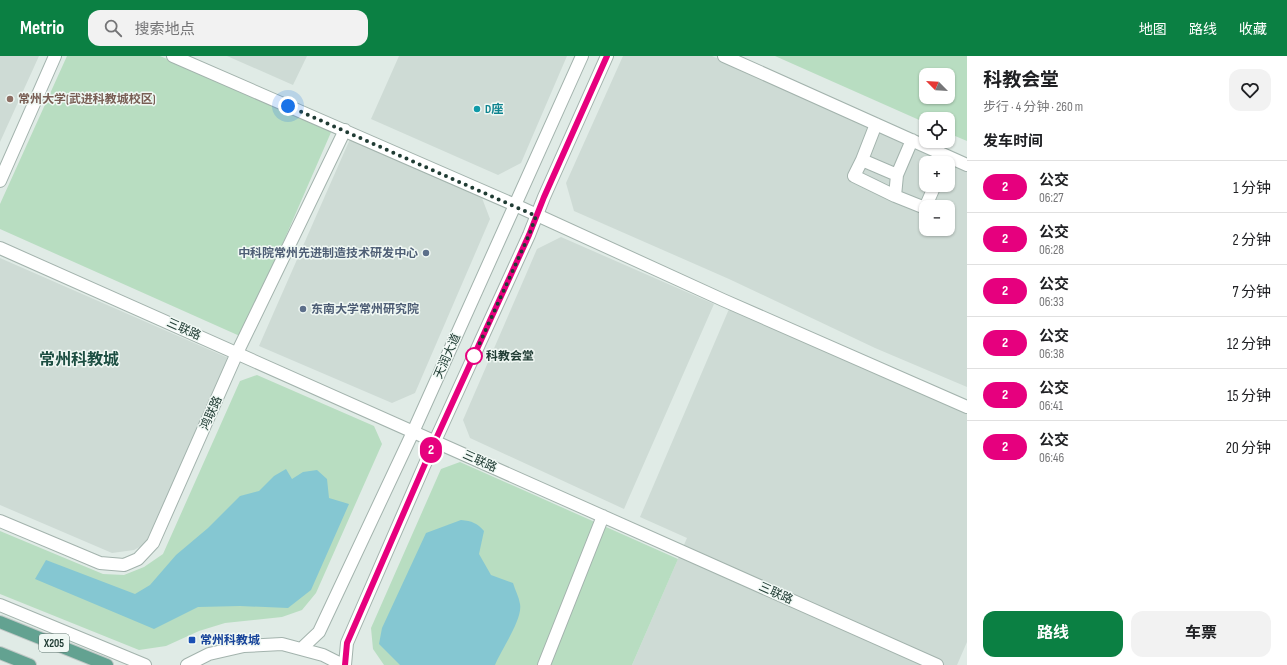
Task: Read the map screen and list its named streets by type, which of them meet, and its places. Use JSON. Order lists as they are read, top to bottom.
{
  "streets": {
    "main road": ["X205"],
    "street": ["三联路", "天润大道", "鸿联路"]
  },
  "crossings": [
    ["三联路", "天润大道"],
    ["三联路", "鸿联路"]
  ],
  "districts": ["常州科教城"],
  "places": {
    "other": [
      "常州大学(武进科教城校区)",
      "D座",
      "中科院常州先进制造技术研发中心",
      "东南大学常州研究院",
      "科教会堂"
    ],
    "transit": ["常州科教城"]
  },
  "lines": ["bus line 2"],
  "north": "top left",
  "page": {
    "header": "Metrio",
    "search": "搜索地点",
    "nav": ["地图", "路线", "收藏"],
    "on_map": "2",
    "heading": [
      ["科教会堂", "步行 · 4 分钟 · 260 m"],
      "发车时间"
    ],
    "map_buttons": ["+", "−"],
    "list": [
      {
        "mark": "2",
        "name": "公交",
        "note": "06:27",
        "value": "1 分钟"
      },
      {
        "mark": "2",
        "name": "公交",
        "note": "06:28",
        "value": "2 分钟"
      },
      {
        "mark": "2",
        "name": "公交",
        "note": "06:33",
        "value": "7 分钟"
      },
      {
        "mark": "2",
        "name": "公交",
        "note": "06:38",
        "value": "12 分钟"
      },
      {
        "mark": "2",
        "name": "公交",
        "note": "06:41",
        "value": "15 分钟"
      },
      {
        "mark": "2",
        "name": "公交",
        "note": "06:46",
        "value": "20 分钟"
      }
    ],
    "buttons": ["路线", "车票"]
  }
}
